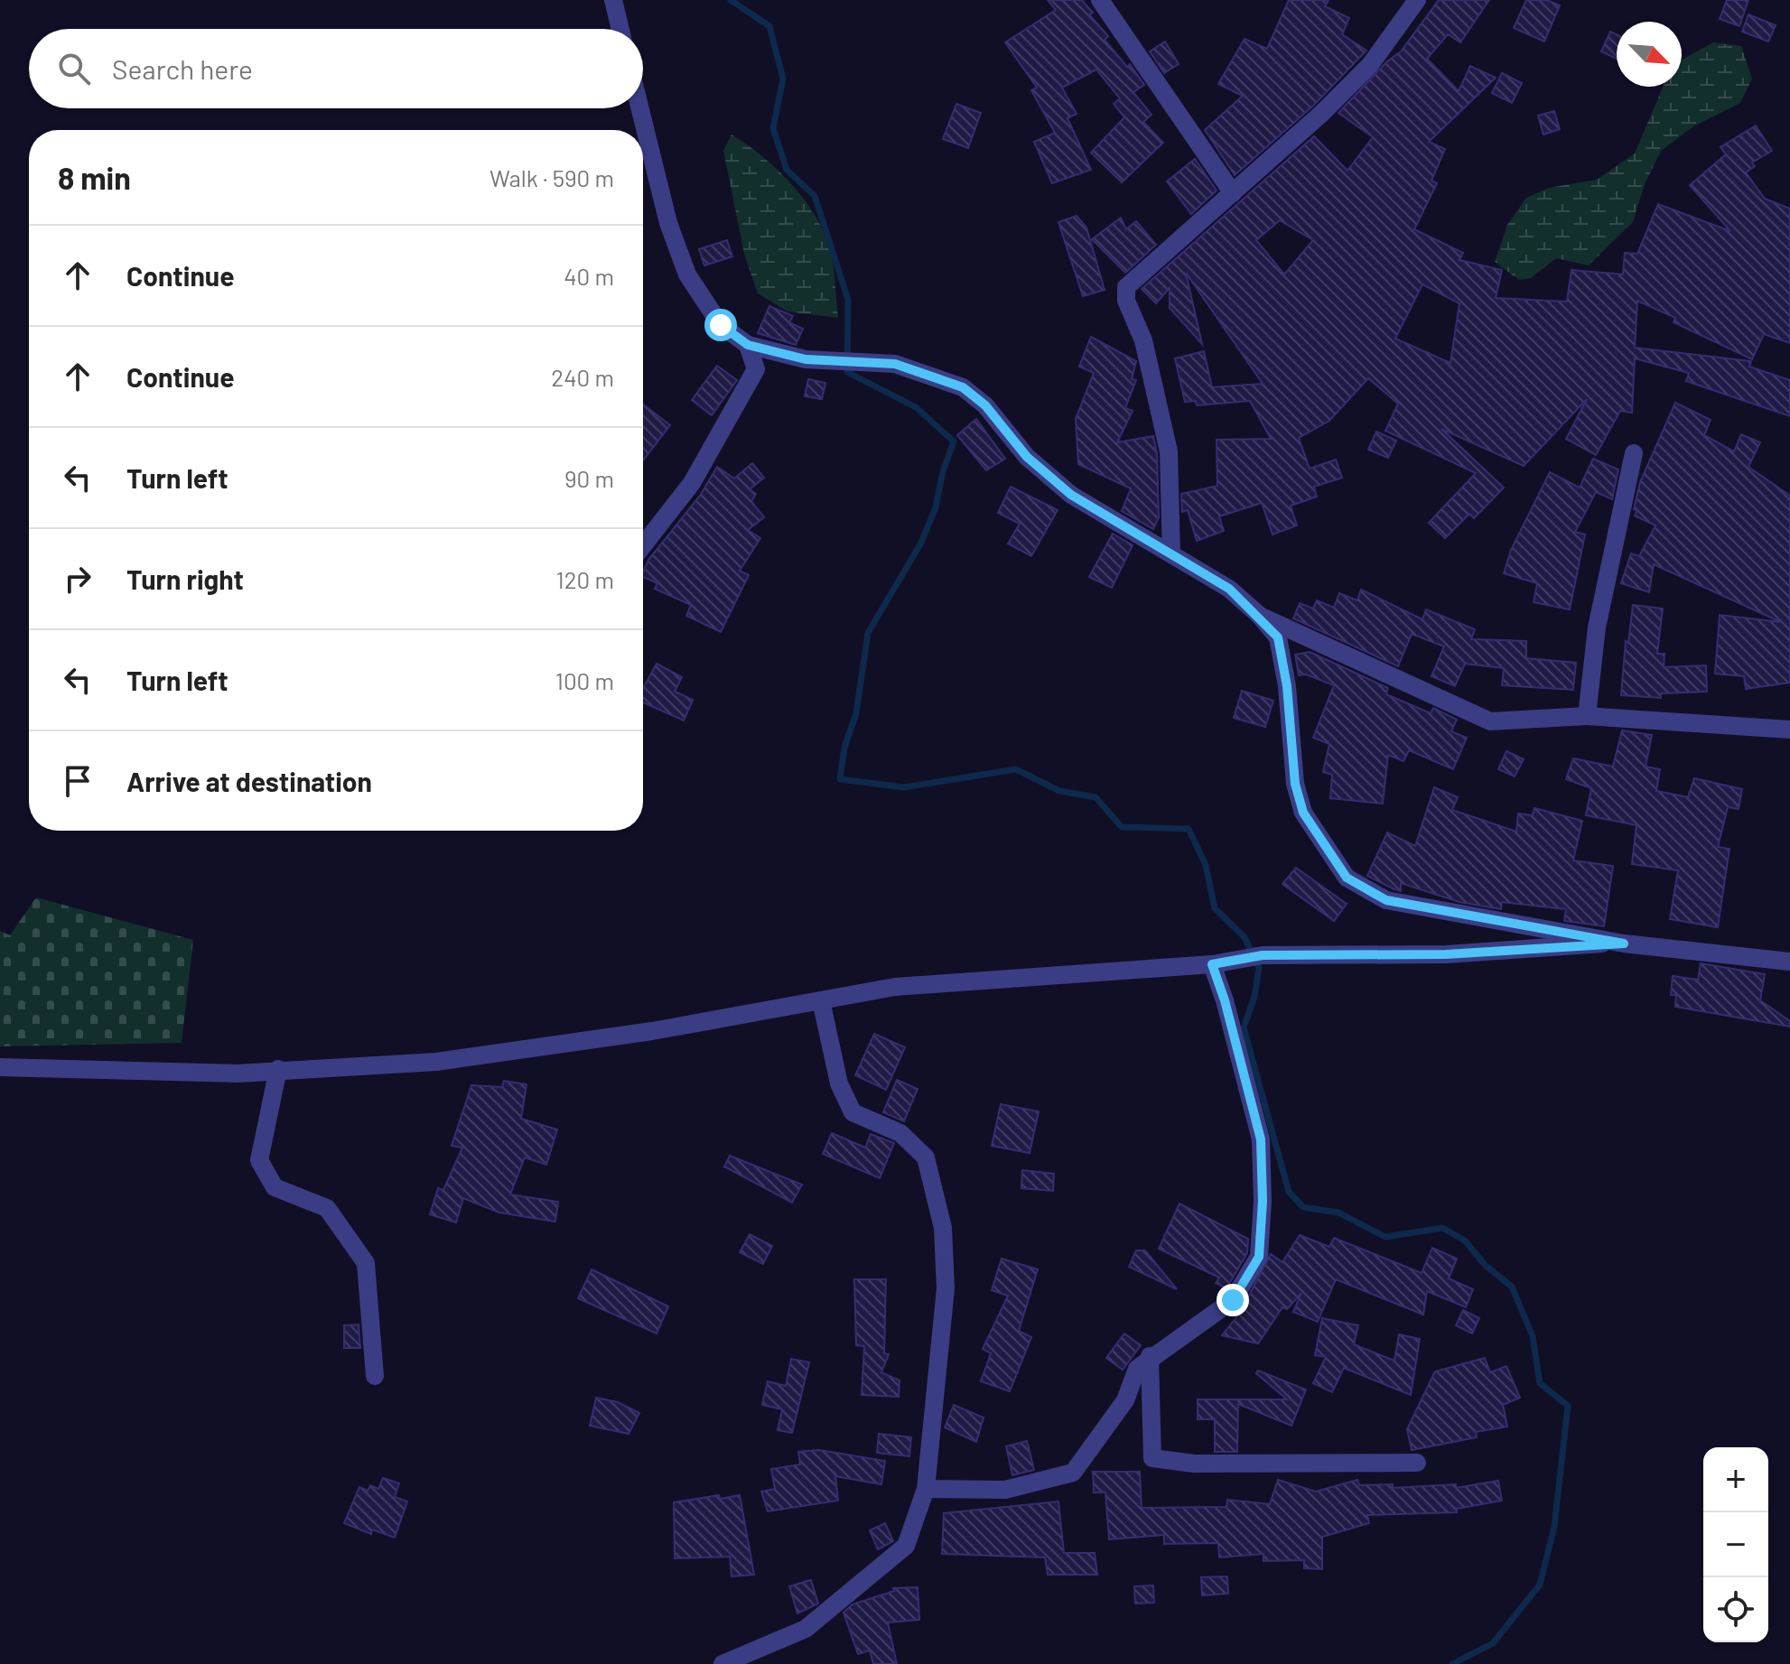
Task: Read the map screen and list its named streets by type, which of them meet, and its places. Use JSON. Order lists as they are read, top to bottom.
{
  "north": "bottom right",
  "page": {
    "search": "Search here",
    "heading": ["8 min", "Walk · 590 m"],
    "list": [
      ["Continue", "40 m"],
      ["Continue", "240 m"],
      ["Turn left", "90 m"],
      ["Turn right", "120 m"],
      ["Turn left", "100 m"],
      "Arrive at destination"
    ],
    "map_buttons": ["+", "−"]
  }
}
